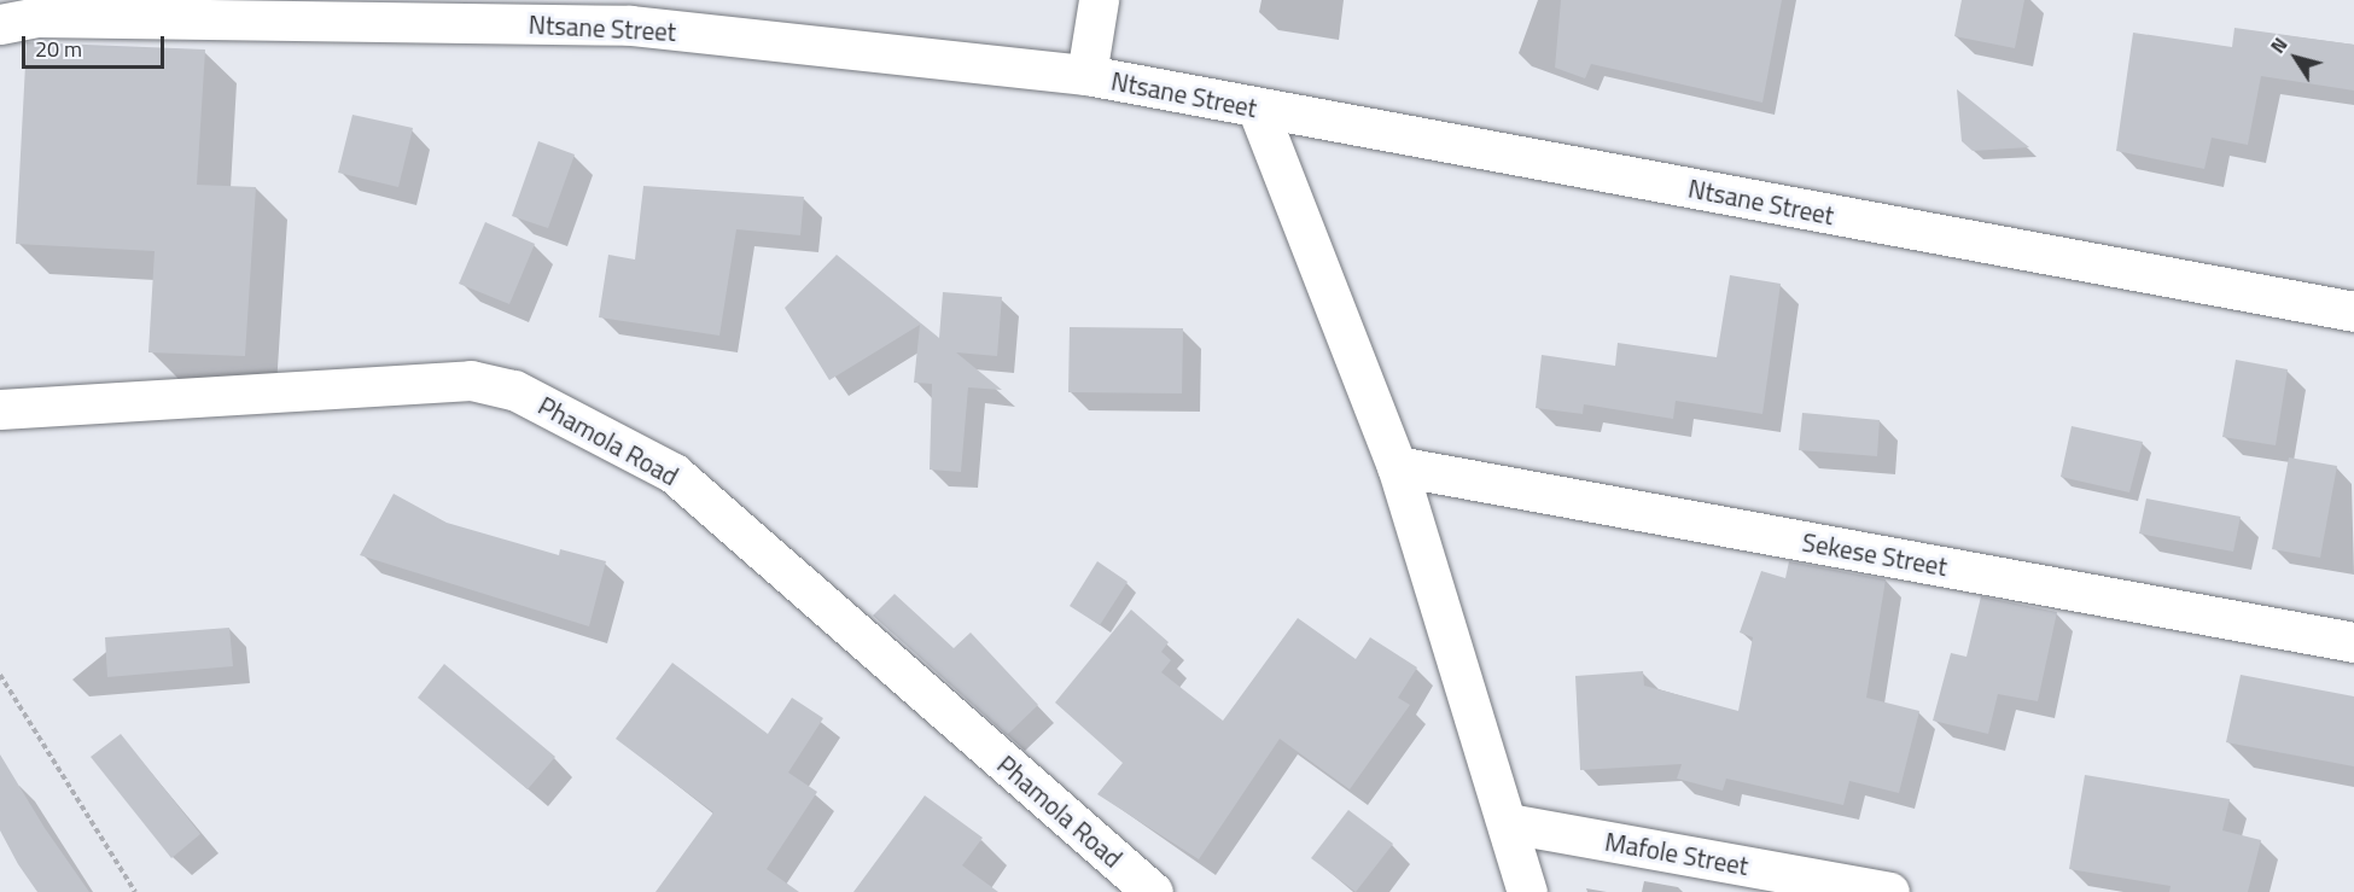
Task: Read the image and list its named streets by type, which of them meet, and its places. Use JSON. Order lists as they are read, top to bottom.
{
  "streets": {
    "street": [
      "Ntsane Street",
      "Phamola Road",
      "Sekese Street",
      "Mafole Street"
    ]
  },
  "scale_bar": "20 m",
  "north": "top left"
}
